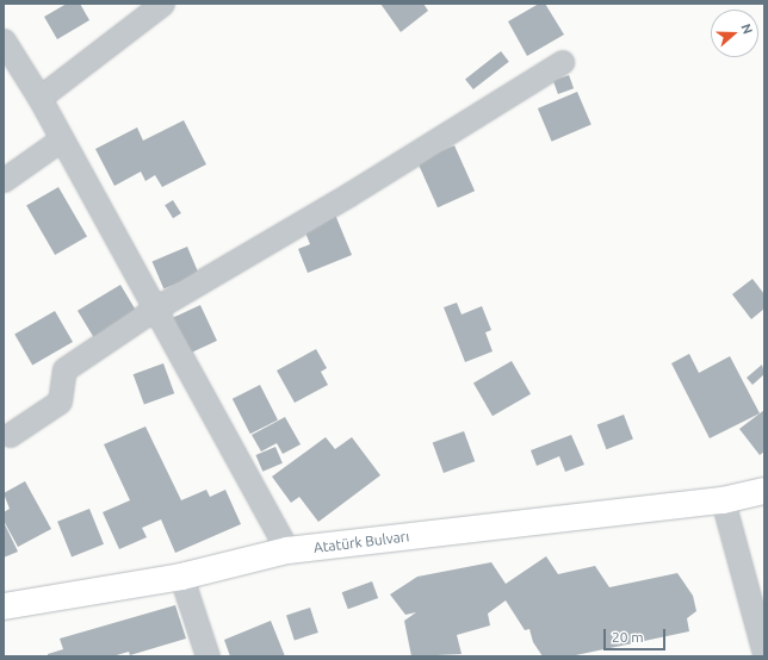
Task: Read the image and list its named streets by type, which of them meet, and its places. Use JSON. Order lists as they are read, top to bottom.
{
  "streets": {
    "main road": ["Atatürk Bulvarı"]
  },
  "scale_bar": "20 m",
  "north": "right"
}
